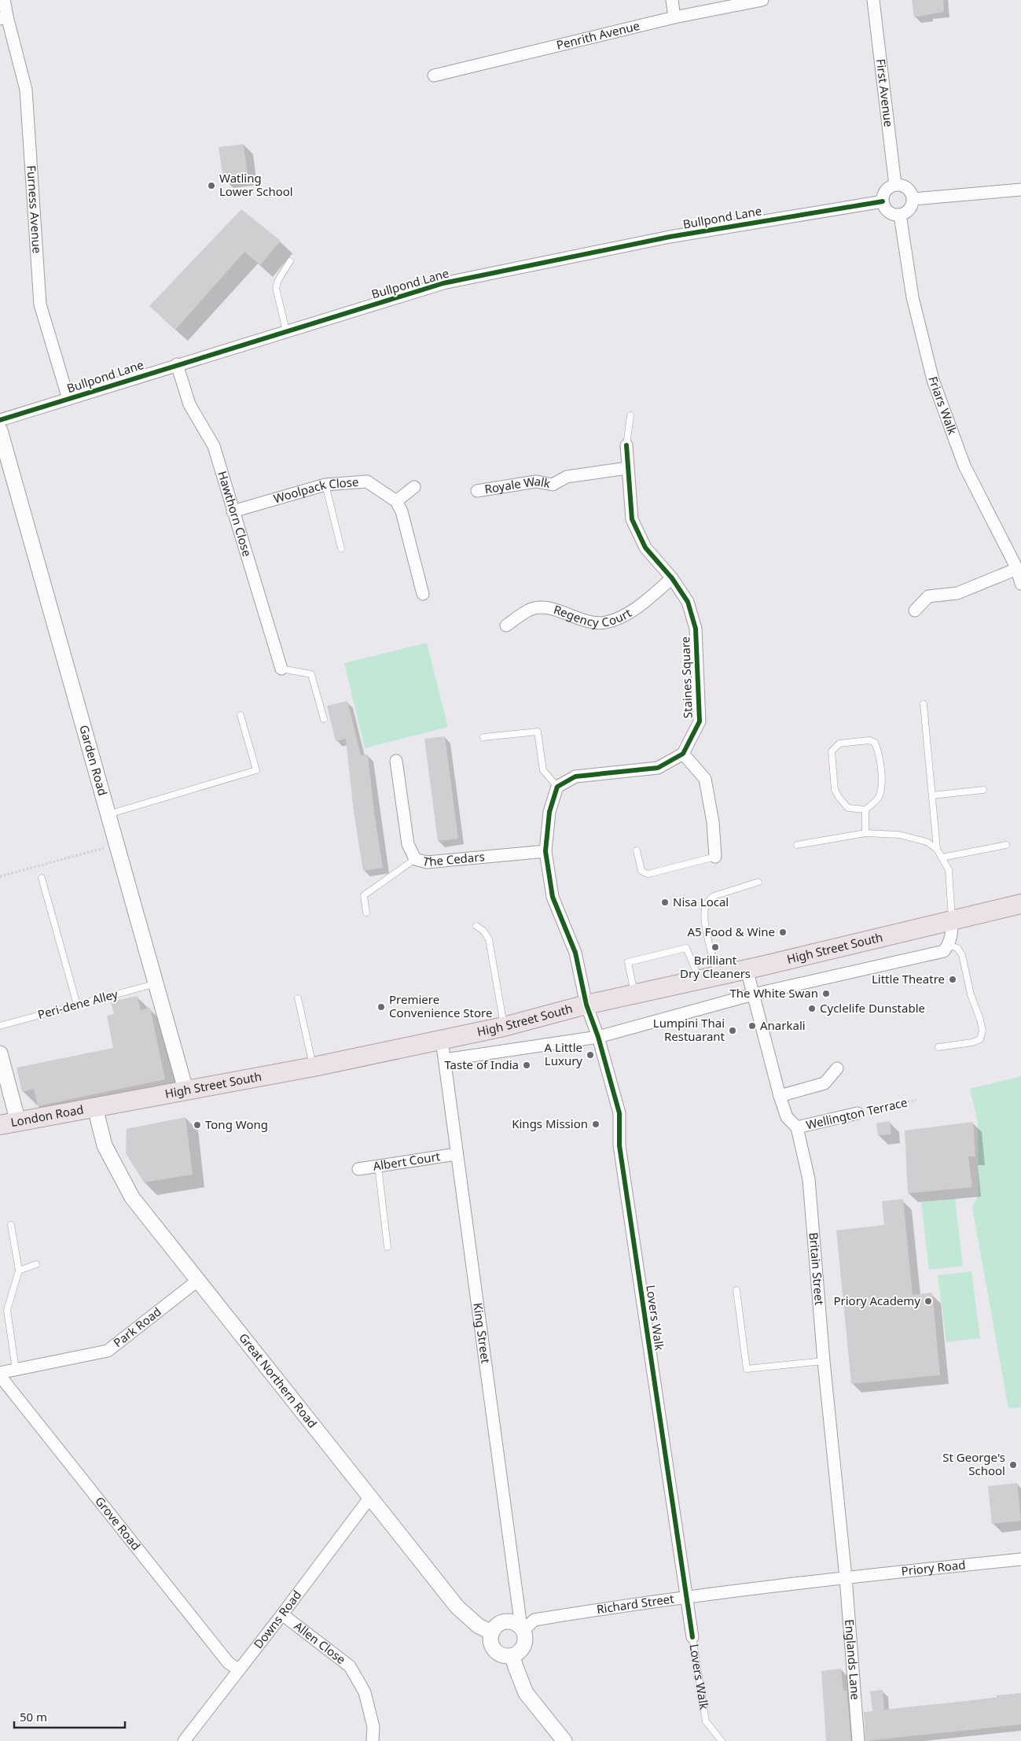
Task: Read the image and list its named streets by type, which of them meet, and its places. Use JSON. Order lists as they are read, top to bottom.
{
  "streets": {
    "main road": ["High Street South", "London Road"],
    "street": [
      "Penrith Avenue",
      "First Avenue",
      "Furness Avenue",
      "Bullpond Lane",
      "Friars Walk",
      "Royale Walk",
      "Woolpack Close",
      "Hawthorn Close",
      "Regency Court",
      "Staines Square",
      "Garden Road",
      "The Cedars",
      "Wellington Terrace",
      "Albert Court",
      "Britain Street",
      "Lovers Walk",
      "Park Road",
      "King Street",
      "Great Northern Road",
      "Grove Road",
      "Priory Road",
      "Richard Street",
      "Downs Road",
      "Allen Close",
      "Englands Lane"
    ],
    "lane": ["Peri-dene Alley"]
  },
  "crossings": [
    ["First Avenue", "Bullpond Lane"],
    ["First Avenue", "Friars Walk"],
    ["Furness Avenue", "Bullpond Lane"],
    ["Bullpond Lane", "Friars Walk"],
    ["Bullpond Lane", "Hawthorn Close"],
    ["Royale Walk", "Staines Square"],
    ["Woolpack Close", "Hawthorn Close"],
    ["Regency Court", "Staines Square"],
    ["Garden Road", "High Street South"],
    ["Garden Road", "Peri-dene Alley"],
    ["High Street South", "London Road"],
    ["High Street South", "Britain Street"],
    ["High Street South", "Lovers Walk"],
    ["High Street South", "King Street"],
    ["High Street South", "Great Northern Road"],
    ["Wellington Terrace", "Britain Street"],
    ["London Road", "Great Northern Road"],
    ["Albert Court", "King Street"],
    ["Britain Street", "Priory Road"],
    ["Britain Street", "Richard Street"],
    ["Britain Street", "Englands Lane"],
    ["Lovers Walk", "Richard Street"],
    ["Park Road", "Great Northern Road"],
    ["Park Road", "Grove Road"],
    ["King Street", "Great Northern Road"],
    ["King Street", "Richard Street"],
    ["Great Northern Road", "Richard Street"],
    ["Great Northern Road", "Downs Road"],
    ["Grove Road", "Downs Road"],
    ["Priory Road", "Richard Street"],
    ["Priory Road", "Englands Lane"],
    ["Richard Street", "Englands Lane"],
    ["Downs Road", "Allen Close"]
  ],
  "places": [
    "Watling Lower School",
    "Nisa Local",
    "A5 Food & Wine",
    "Brilliant Dry Cleaners",
    "Little Theatre",
    "The White Swan",
    "Premiere Convenience Store",
    "Cyclelife Dunstable",
    "Anarkali",
    "Lumpini Thai Restuarant",
    "A Little Luxury",
    "Taste of India",
    "Kings Mission",
    "Tong Wong",
    "Priory Academy",
    "St George's School"
  ],
  "scale_bar": "50 m"
}
